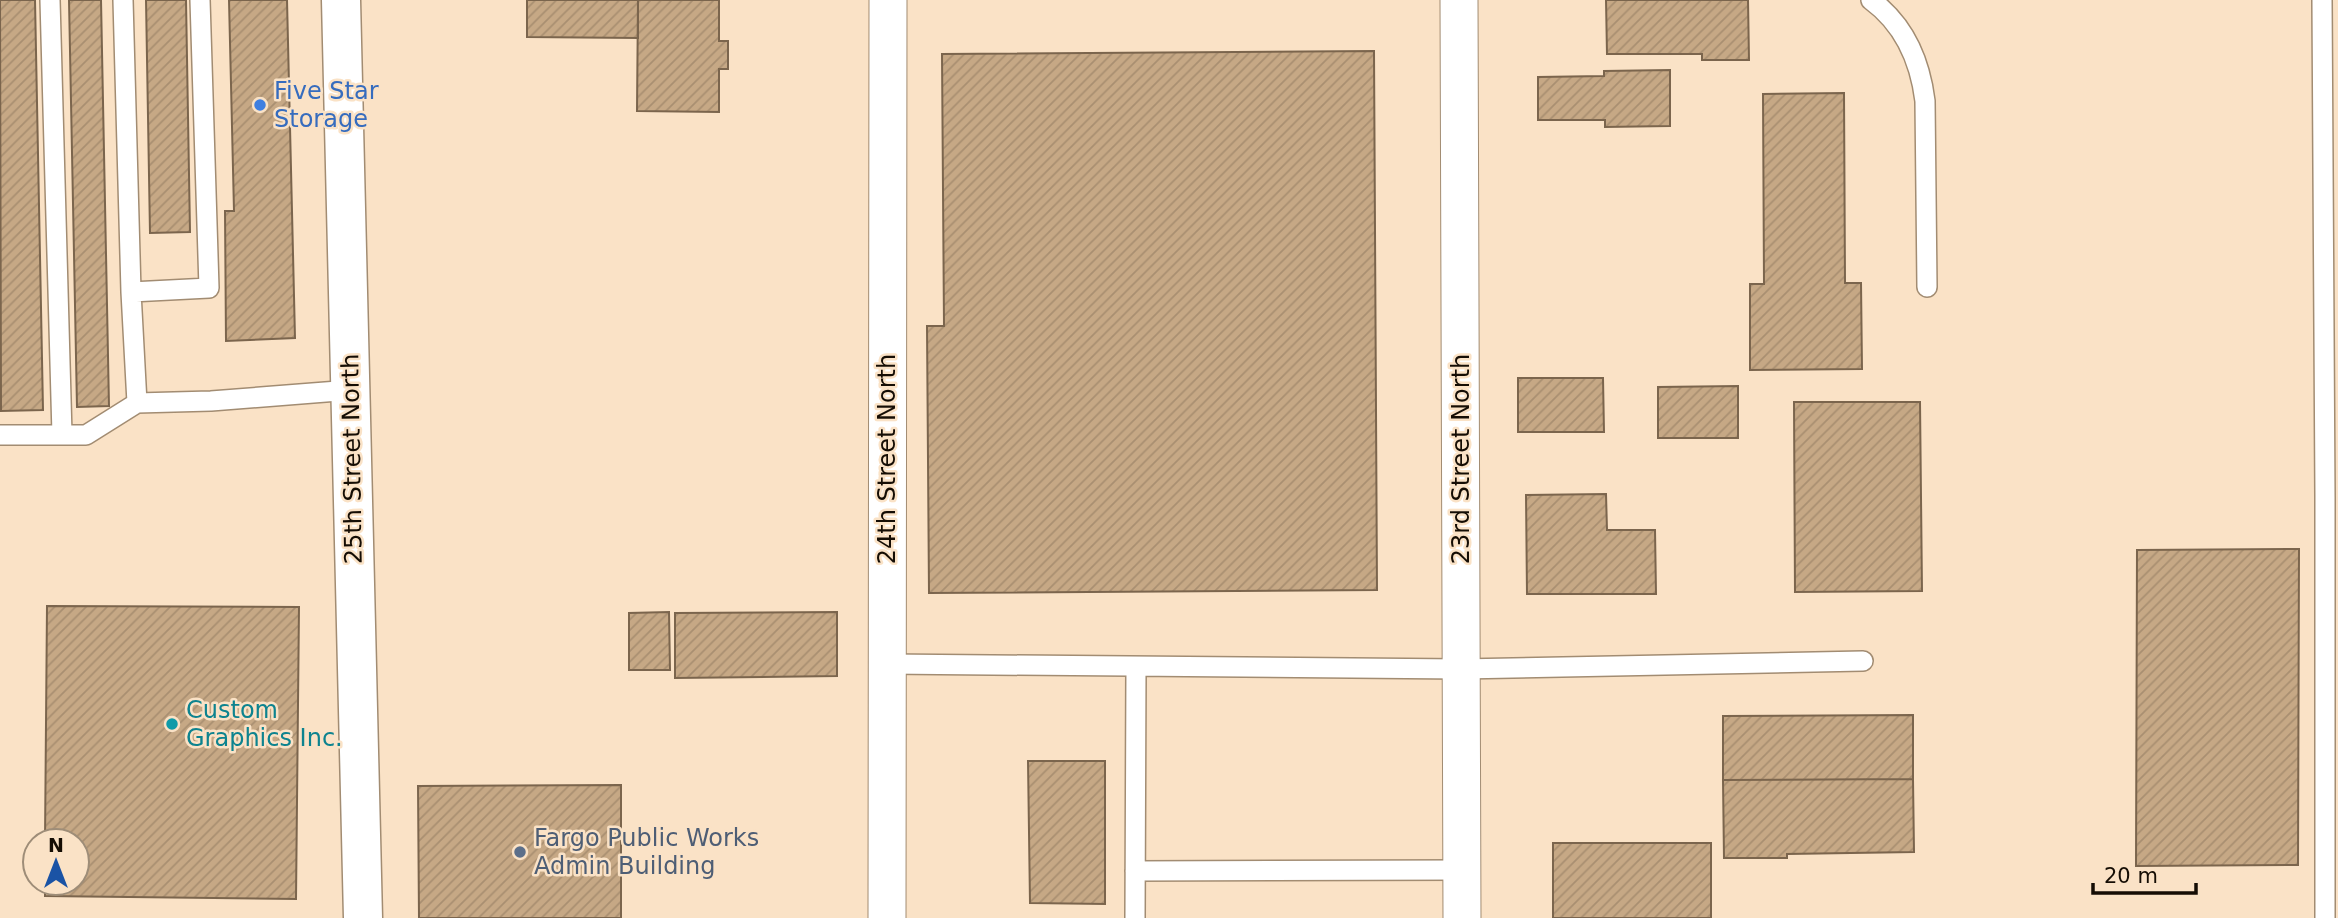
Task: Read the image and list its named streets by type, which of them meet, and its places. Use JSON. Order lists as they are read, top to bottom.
{
  "streets": {
    "main road": ["25th Street North"],
    "street": ["24th Street North", "23rd Street North"]
  },
  "places": ["Five Star Storage", "Custom Graphics Inc.", "Fargo Public Works Admin Building"],
  "scale_bar": "20 m",
  "north": "top"
}
